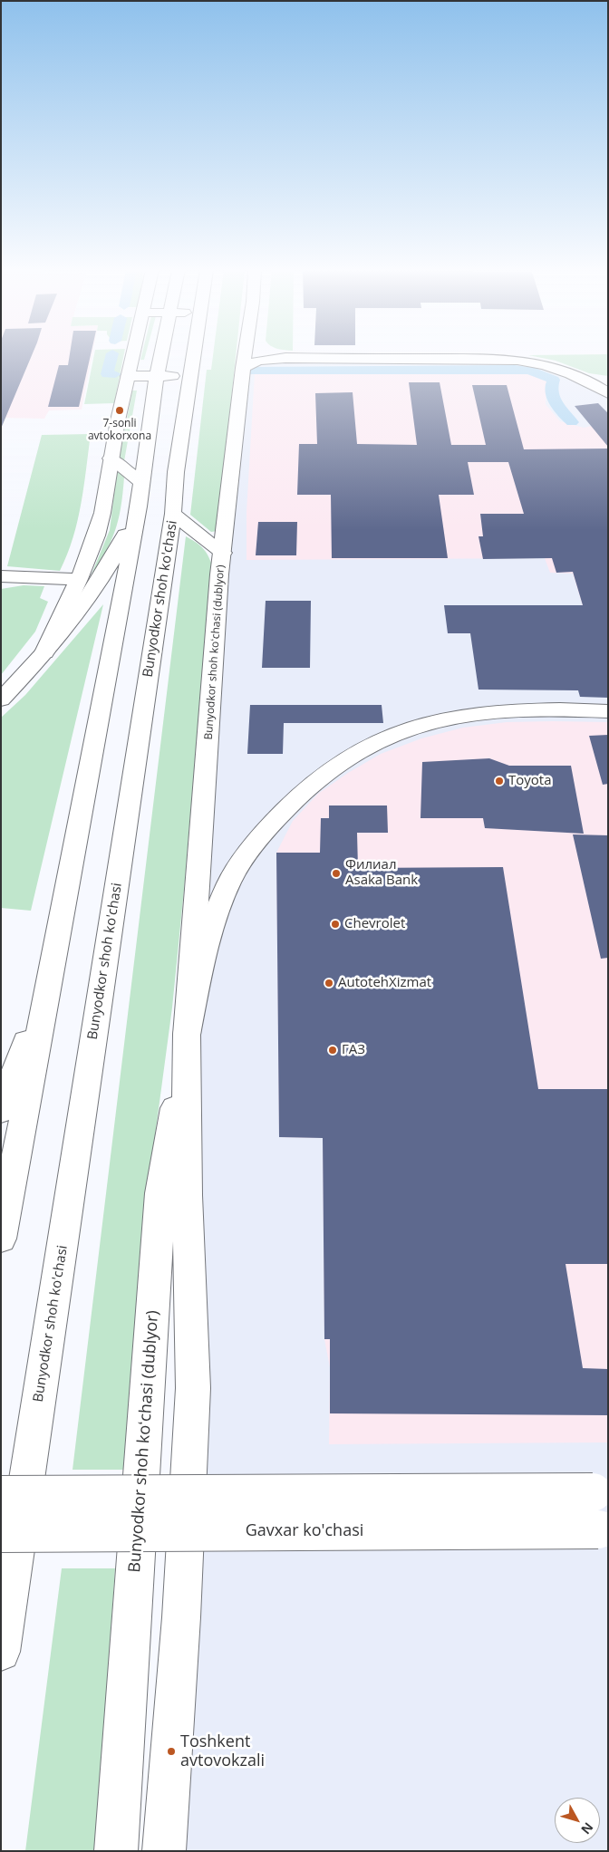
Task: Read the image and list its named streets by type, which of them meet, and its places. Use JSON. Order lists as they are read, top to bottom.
{
  "streets": {
    "main road": ["Bunyodkor shoh ko'chasi", "Bunyodkor shoh koʻchasi (dublyor)", "Gavxar ko'chasi"]
  },
  "places": [
    "7-sonli avtokorxona",
    "Toyota",
    "Филиал Asaka Bank",
    "Chevrolet",
    "AutotehXizmat",
    "ГАЗ",
    "Toshkent avtovokzali"
  ],
  "north": "bottom right"
}
